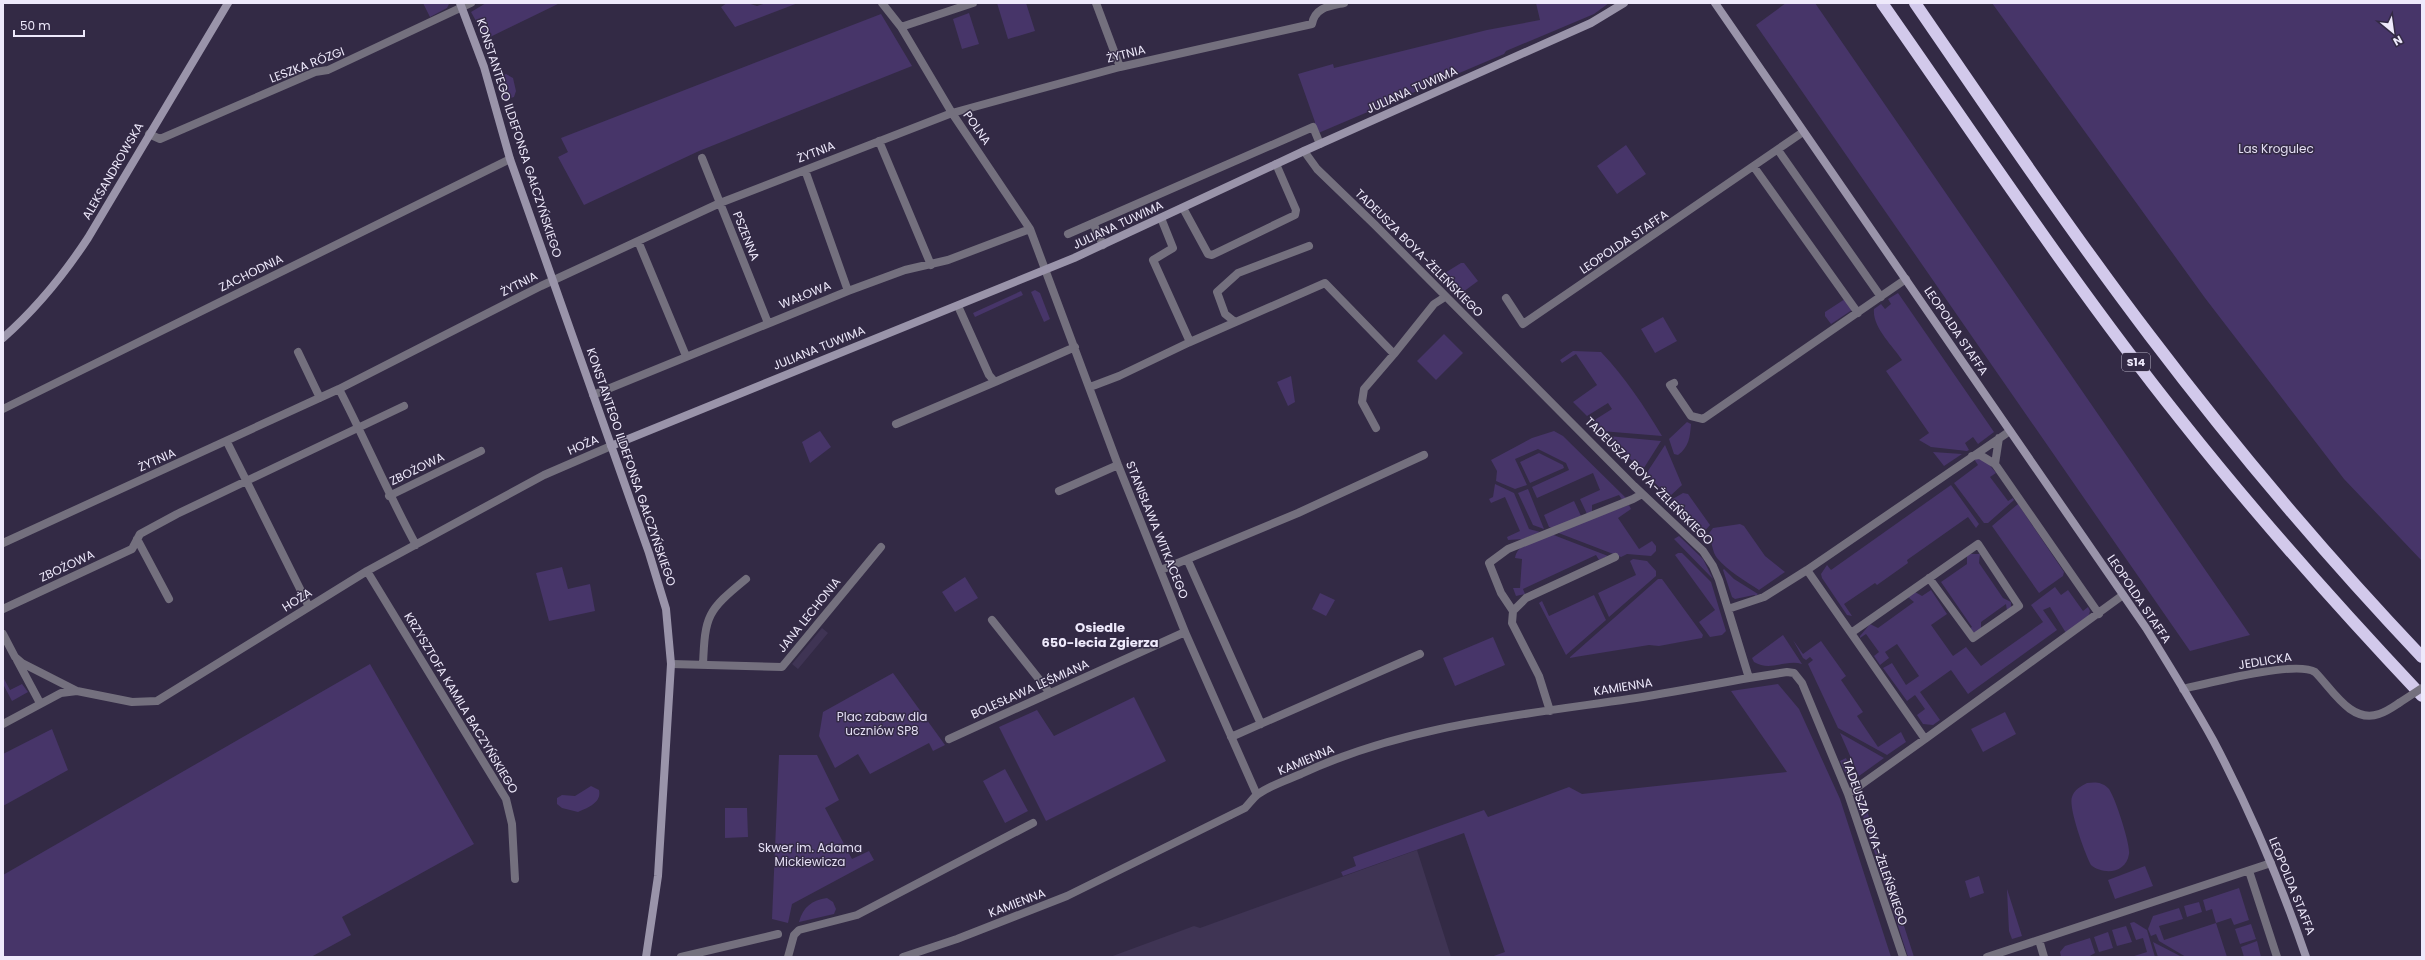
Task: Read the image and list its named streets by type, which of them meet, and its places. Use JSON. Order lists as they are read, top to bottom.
{
  "streets": {
    "highway": ["S14"],
    "street": [
      "ŻYTNIA",
      "LESZKA RÓZGI",
      "JULIANA TUWIMA",
      "POLNA",
      "KONSTANTEGO ILDEFONSA GAŁCZYŃSKIEGO",
      "ALEKSANDROWSKA",
      "PSZENNA",
      "LEOPOLDA STAFFA",
      "TADEUSZA BOYA-ŻELEŃSKIEGO",
      "ZACHODNIA",
      "WAŁOWA",
      "HOŻA",
      "ZBOŻOWA",
      "STANISŁAWA WITKACEGO",
      "JANA LECHONIA",
      "JEDLICKA",
      "KAMIENNA",
      "BOLESŁAWA LEŚMIANA",
      "KRZYSZTOFA KAMILA BACZYŃSKIEGO"
    ]
  },
  "crossings": [
    ["ŻYTNIA", "POLNA"],
    ["ŻYTNIA", "KONSTANTEGO ILDEFONSA GAŁCZYŃSKIEGO"],
    ["ŻYTNIA", "PSZENNA"],
    ["ŻYTNIA", "ZBOŻOWA"],
    ["LESZKA RÓZGI", "KONSTANTEGO ILDEFONSA GAŁCZYŃSKIEGO"],
    ["LESZKA RÓZGI", "ALEKSANDROWSKA"],
    ["JULIANA TUWIMA", "POLNA"],
    ["JULIANA TUWIMA", "KONSTANTEGO ILDEFONSA GAŁCZYŃSKIEGO"],
    ["JULIANA TUWIMA", "TADEUSZA BOYA-ŻELEŃSKIEGO"],
    ["JULIANA TUWIMA", "HOŻA"],
    ["JULIANA TUWIMA", "STANISŁAWA WITKACEGO"],
    ["POLNA", "WAŁOWA"],
    ["POLNA", "STANISŁAWA WITKACEGO"],
    ["KONSTANTEGO ILDEFONSA GAŁCZYŃSKIEGO", "ZACHODNIA"],
    ["KONSTANTEGO ILDEFONSA GAŁCZYŃSKIEGO", "WAŁOWA"],
    ["KONSTANTEGO ILDEFONSA GAŁCZYŃSKIEGO", "HOŻA"],
    ["KONSTANTEGO ILDEFONSA GAŁCZYŃSKIEGO", "JANA LECHONIA"],
    ["PSZENNA", "WAŁOWA"],
    ["LEOPOLDA STAFFA", "JEDLICKA"],
    ["TADEUSZA BOYA-ŻELEŃSKIEGO", "KAMIENNA"],
    ["HOŻA", "KRZYSZTOFA KAMILA BACZYŃSKIEGO"],
    ["STANISŁAWA WITKACEGO", "KAMIENNA"],
    ["STANISŁAWA WITKACEGO", "BOLESŁAWA LEŚMIANA"]
  ],
  "districts": ["Osiedle 650-lecia Zgierza"],
  "parks": ["Las Krogulec", "Plac zabaw dla uczniów SP8", "Skwer im. Adama Mickiewicza"],
  "scale_bar": "50 m",
  "north": "bottom right"
}
